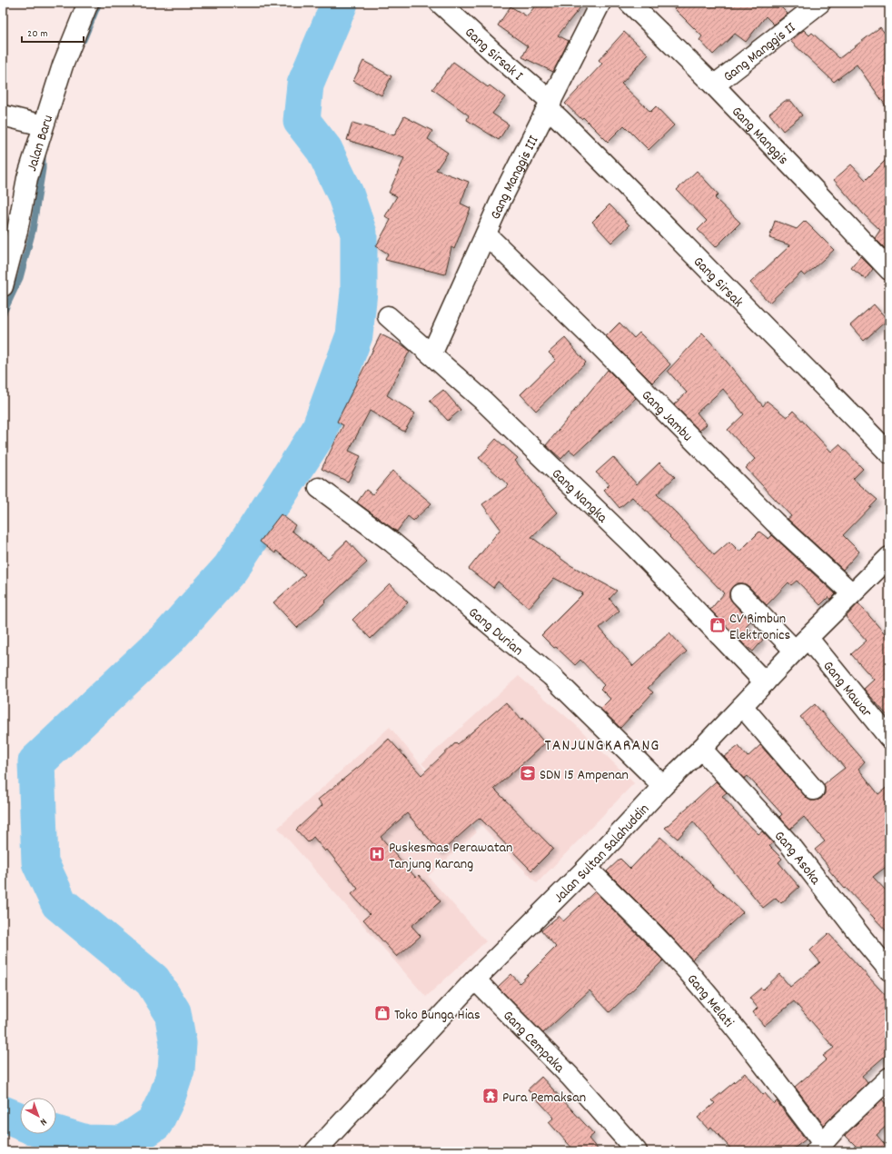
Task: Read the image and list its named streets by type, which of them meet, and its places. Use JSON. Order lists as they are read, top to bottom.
{
  "streets": {
    "street": [
      "Gang Manggis II",
      "Gang Sirsak I",
      "Gang Manggis",
      "Jalan Baru",
      "Gang Manggis III",
      "Gang Sirsak",
      "Gang Jambu",
      "Gang Nangka",
      "Gang Durian",
      "Gang Mawar",
      "Jalan Sultan Salahuddin",
      "Gang Asoka",
      "Gang Melati",
      "Gang Cempaka"
    ]
  },
  "crossings": [
    ["Gang Manggis II", "Gang Manggis"],
    ["Gang Sirsak I", "Gang Manggis III"],
    ["Gang Sirsak I", "Gang Sirsak"],
    ["Gang Manggis III", "Gang Sirsak"],
    ["Gang Manggis III", "Gang Jambu"],
    ["Gang Manggis III", "Gang Nangka"],
    ["Gang Jambu", "Jalan Sultan Salahuddin"],
    ["Gang Nangka", "Jalan Sultan Salahuddin"],
    ["Gang Durian", "Jalan Sultan Salahuddin"],
    ["Gang Mawar", "Jalan Sultan Salahuddin"],
    ["Jalan Sultan Salahuddin", "Gang Asoka"],
    ["Jalan Sultan Salahuddin", "Gang Melati"],
    ["Jalan Sultan Salahuddin", "Gang Cempaka"]
  ],
  "districts": ["TANJUNGKARANG"],
  "places": {
    "shop": ["CV Rimbun Elektronics", "Toko Bunga Hias"],
    "school or university": ["SDN 15 Ampenan"],
    "hospital": ["Puskesmas Perawatan Tanjung Karang"],
    "temple": ["Pura Pemaksan"]
  },
  "scale_bar": "20 m",
  "north": "bottom right"
}
